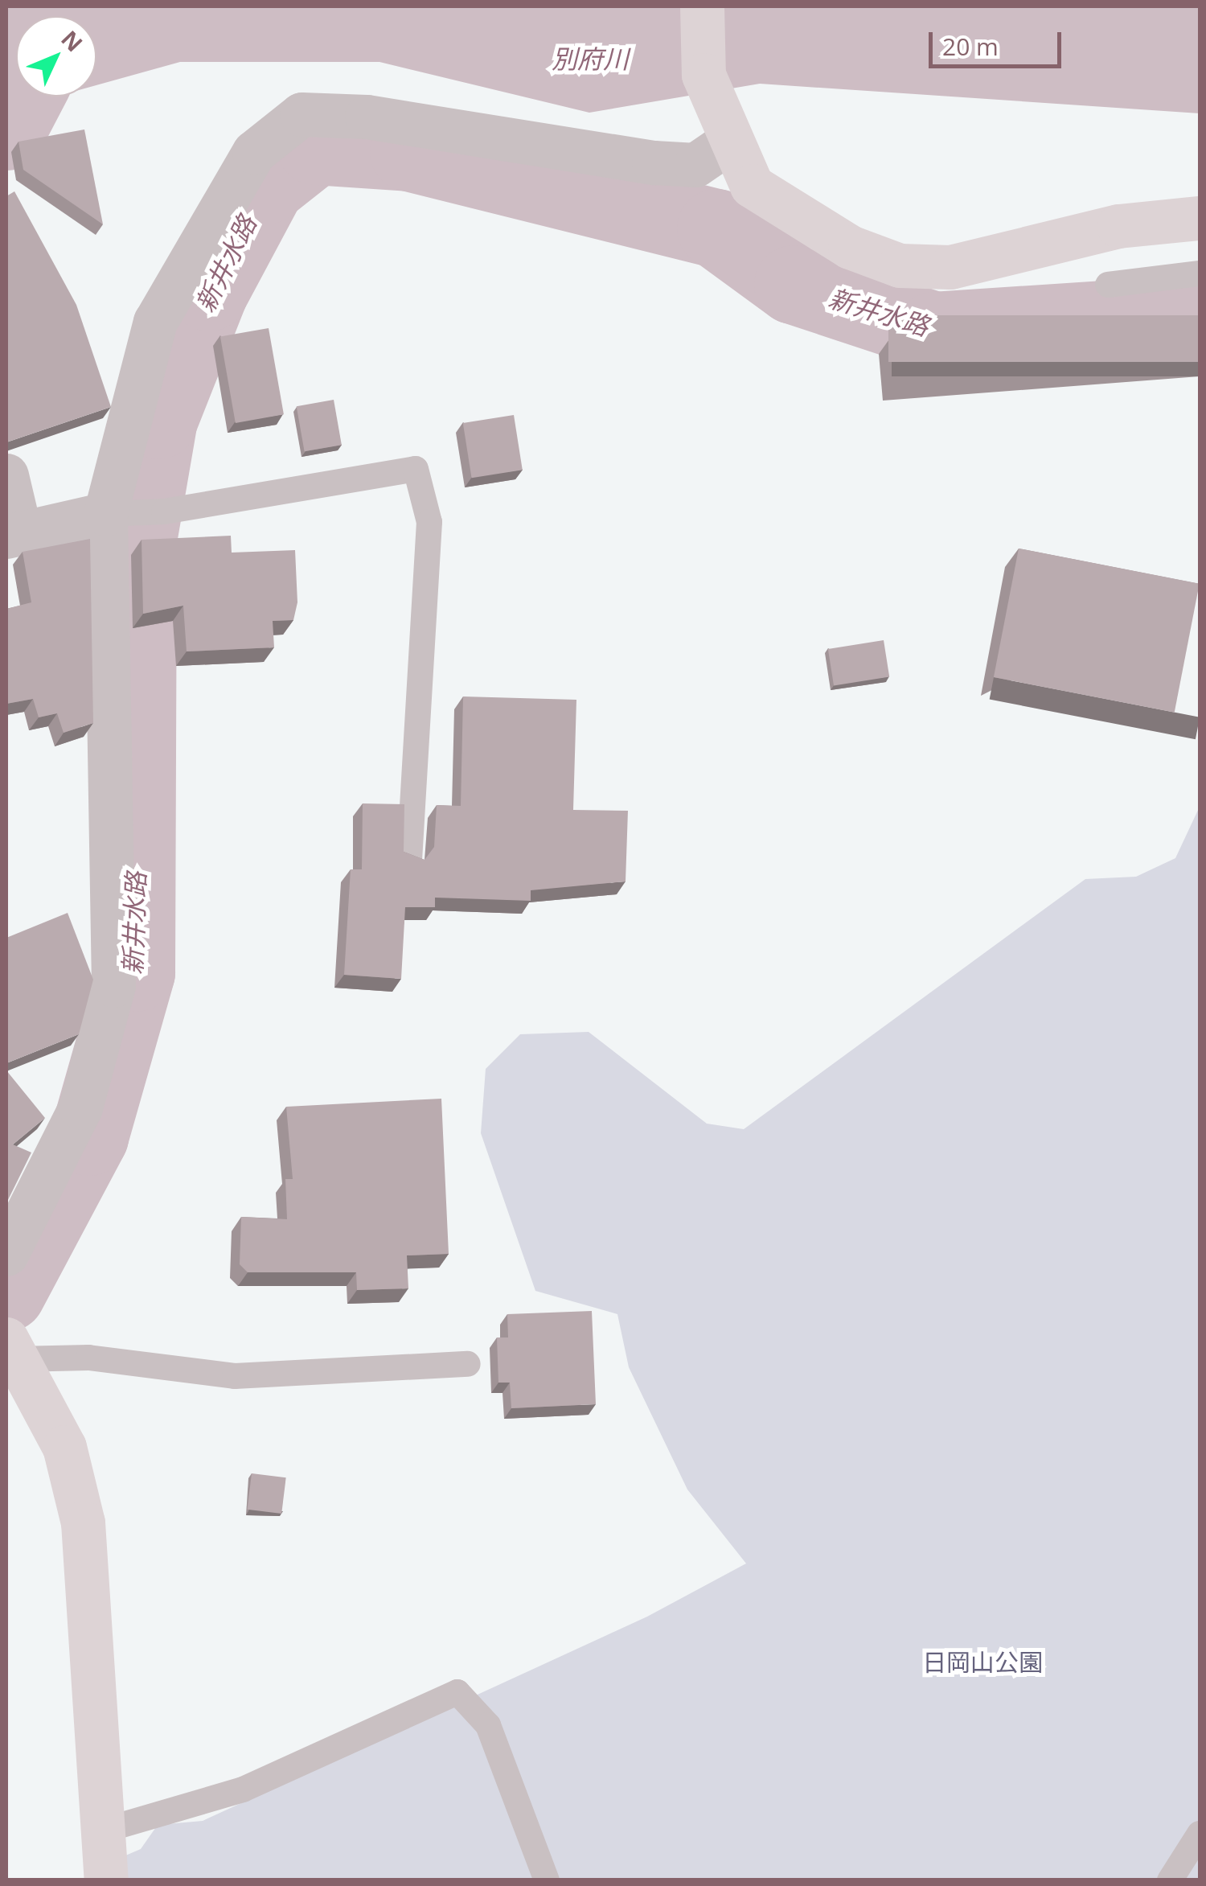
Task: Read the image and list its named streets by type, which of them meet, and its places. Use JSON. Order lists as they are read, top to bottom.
{
  "water": ["別府川", "新井水路"],
  "parks": ["日岡山公園"],
  "scale_bar": "20 m",
  "north": "top right"
}
